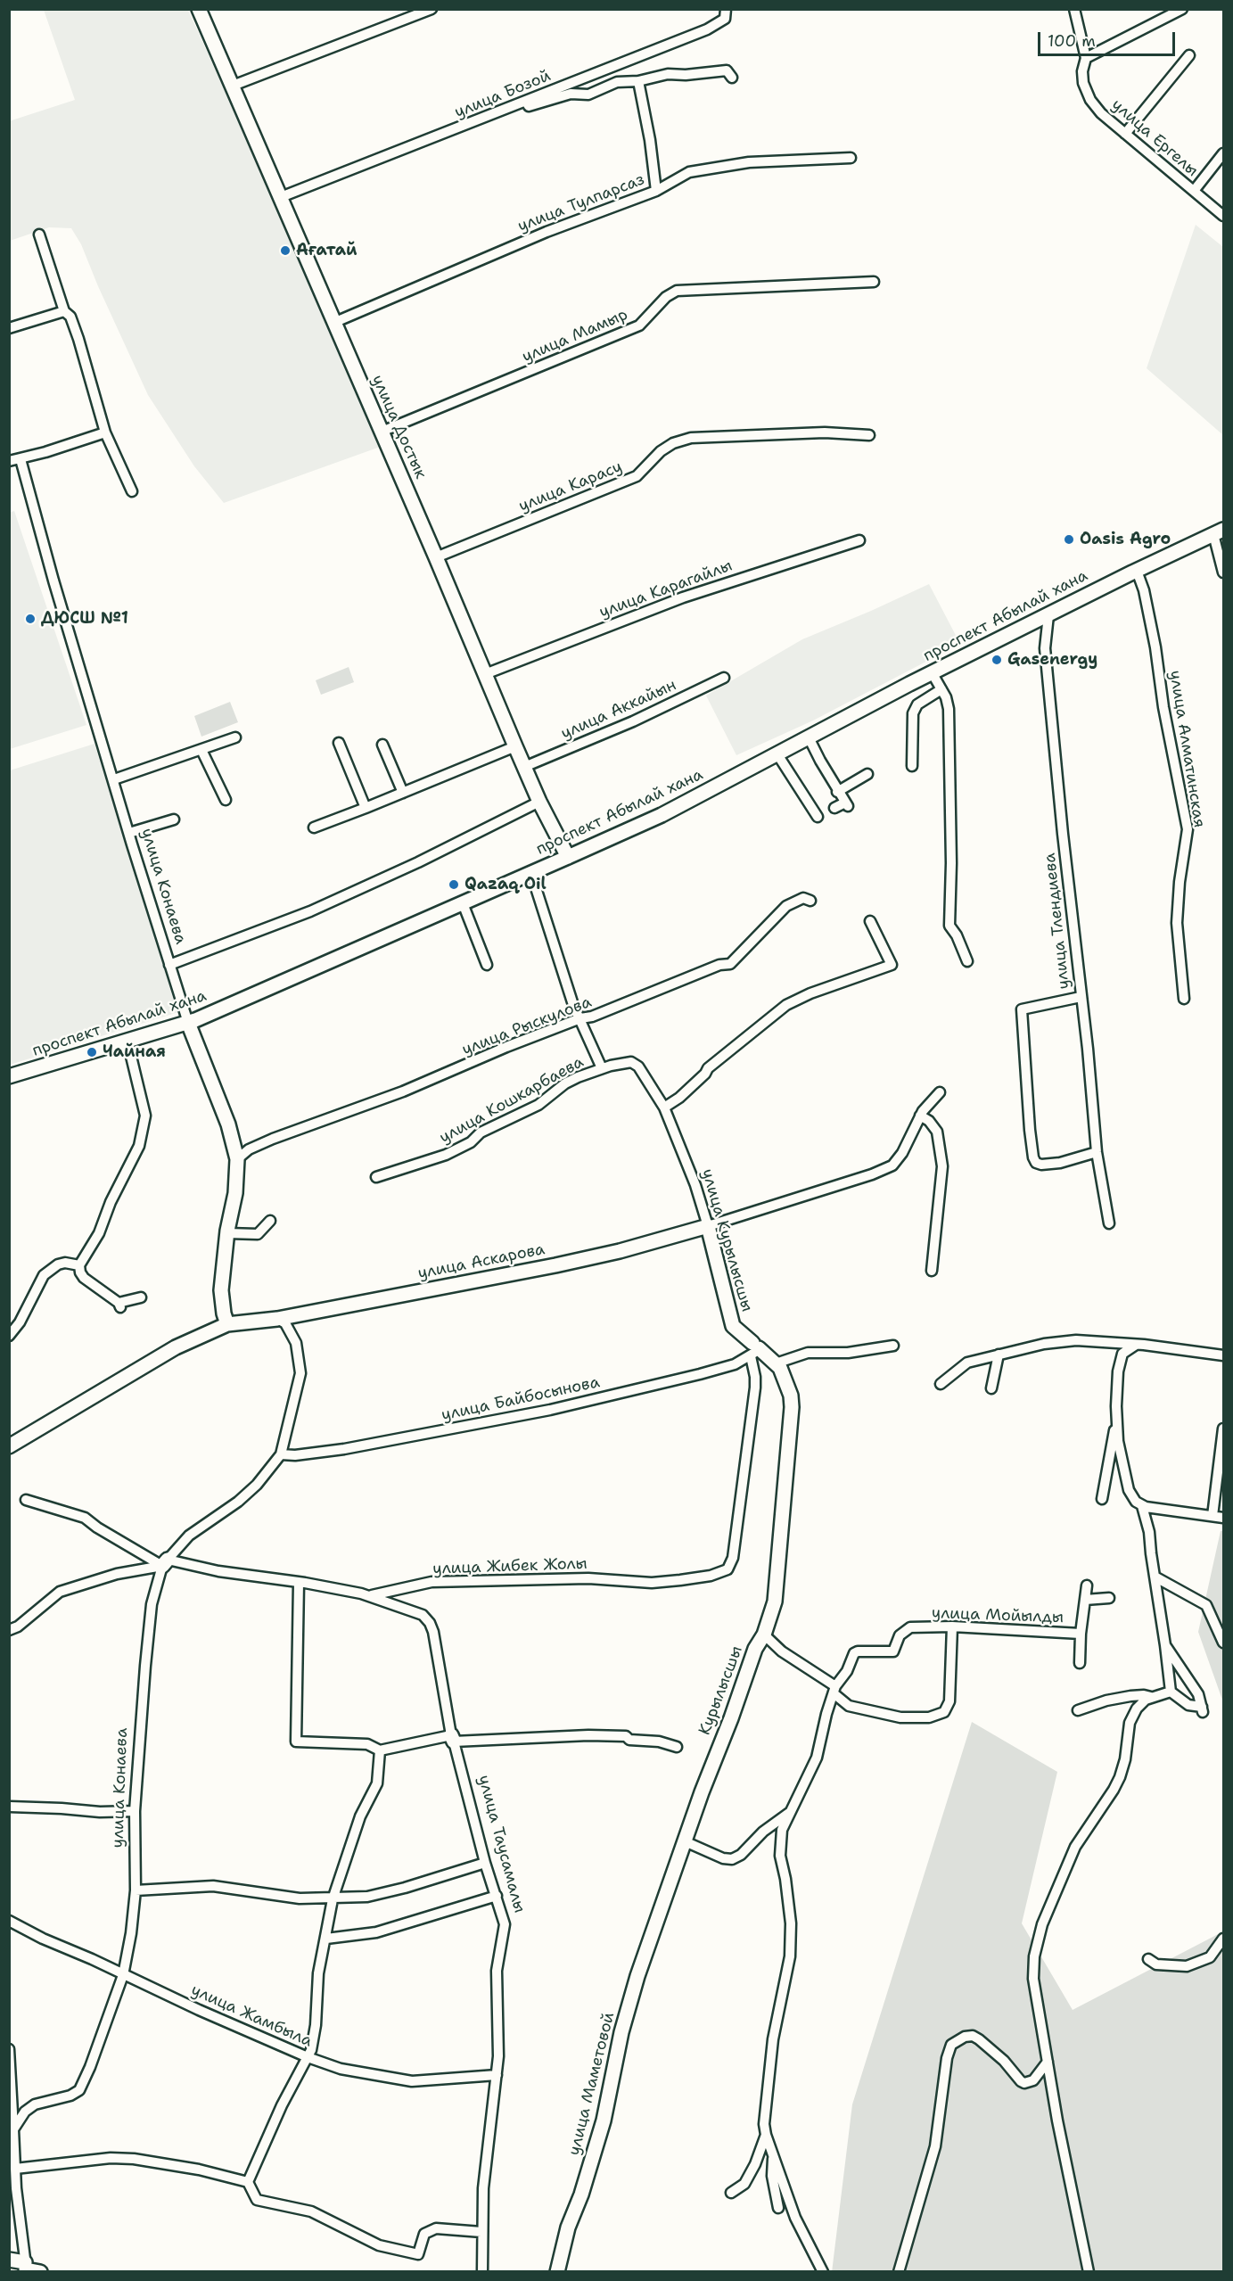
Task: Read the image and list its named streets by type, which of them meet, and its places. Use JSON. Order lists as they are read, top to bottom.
{
  "streets": {
    "street": [
      "улица Бозой",
      "улица Ергелы",
      "улица Тулпарсаз",
      "улица Мамыр",
      "улица Достык",
      "улица Карасу",
      "улица Карагайлы",
      "проспект Абылай хана",
      "улица Аккайын",
      "улица Алматинская",
      "улица Конаева",
      "улица Тлендиева",
      "улица Рыскулова",
      "улица Кошкарбаева",
      "улица Курылысшы",
      "улица Аскарова",
      "улица Байбосынова",
      "улица Жибек Жолы",
      "улица Мойылды",
      "Курылысшы",
      "улица Таусамалы",
      "улица Жамбыла",
      "улица Маметовой"
    ]
  },
  "crossings": [
    ["улица Бозой", "улица Достык"],
    ["улица Тулпарсаз", "улица Достык"],
    ["улица Мамыр", "улица Достык"],
    ["улица Достык", "улица Карасу"],
    ["улица Достык", "улица Карагайлы"],
    ["улица Достык", "проспект Абылай хана"],
    ["улица Достык", "улица Аккайын"],
    ["проспект Абылай хана", "улица Алматинская"],
    ["проспект Абылай хана", "улица Конаева"],
    ["проспект Абылай хана", "улица Тлендиева"],
    ["улица Конаева", "улица Рыскулова"],
    ["улица Конаева", "улица Аскарова"],
    ["улица Конаева", "улица Байбосынова"],
    ["улица Конаева", "улица Жибек Жолы"],
    ["улица Конаева", "улица Жамбыла"],
    ["улица Кошкарбаева", "улица Курылысшы"],
    ["улица Курылысшы", "улица Аскарова"],
    ["улица Курылысшы", "улица Байбосынова"],
    ["улица Курылысшы", "улица Жибек Жолы"],
    ["улица Курылысшы", "Курылысшы"],
    ["улица Байбосынова", "улица Жибек Жолы"],
    ["улица Жибек Жолы", "улица Таусамалы"],
    ["Курылысшы", "улица Маметовой"],
    ["улица Таусамалы", "улица Жамбыла"]
  ],
  "places": [
    "Ағатай",
    "Oasis Agro",
    "ДЮСШ №1",
    "Gasenergy",
    "Qazaq Oil",
    "Чайная"
  ],
  "scale_bar": "100 m"
}
